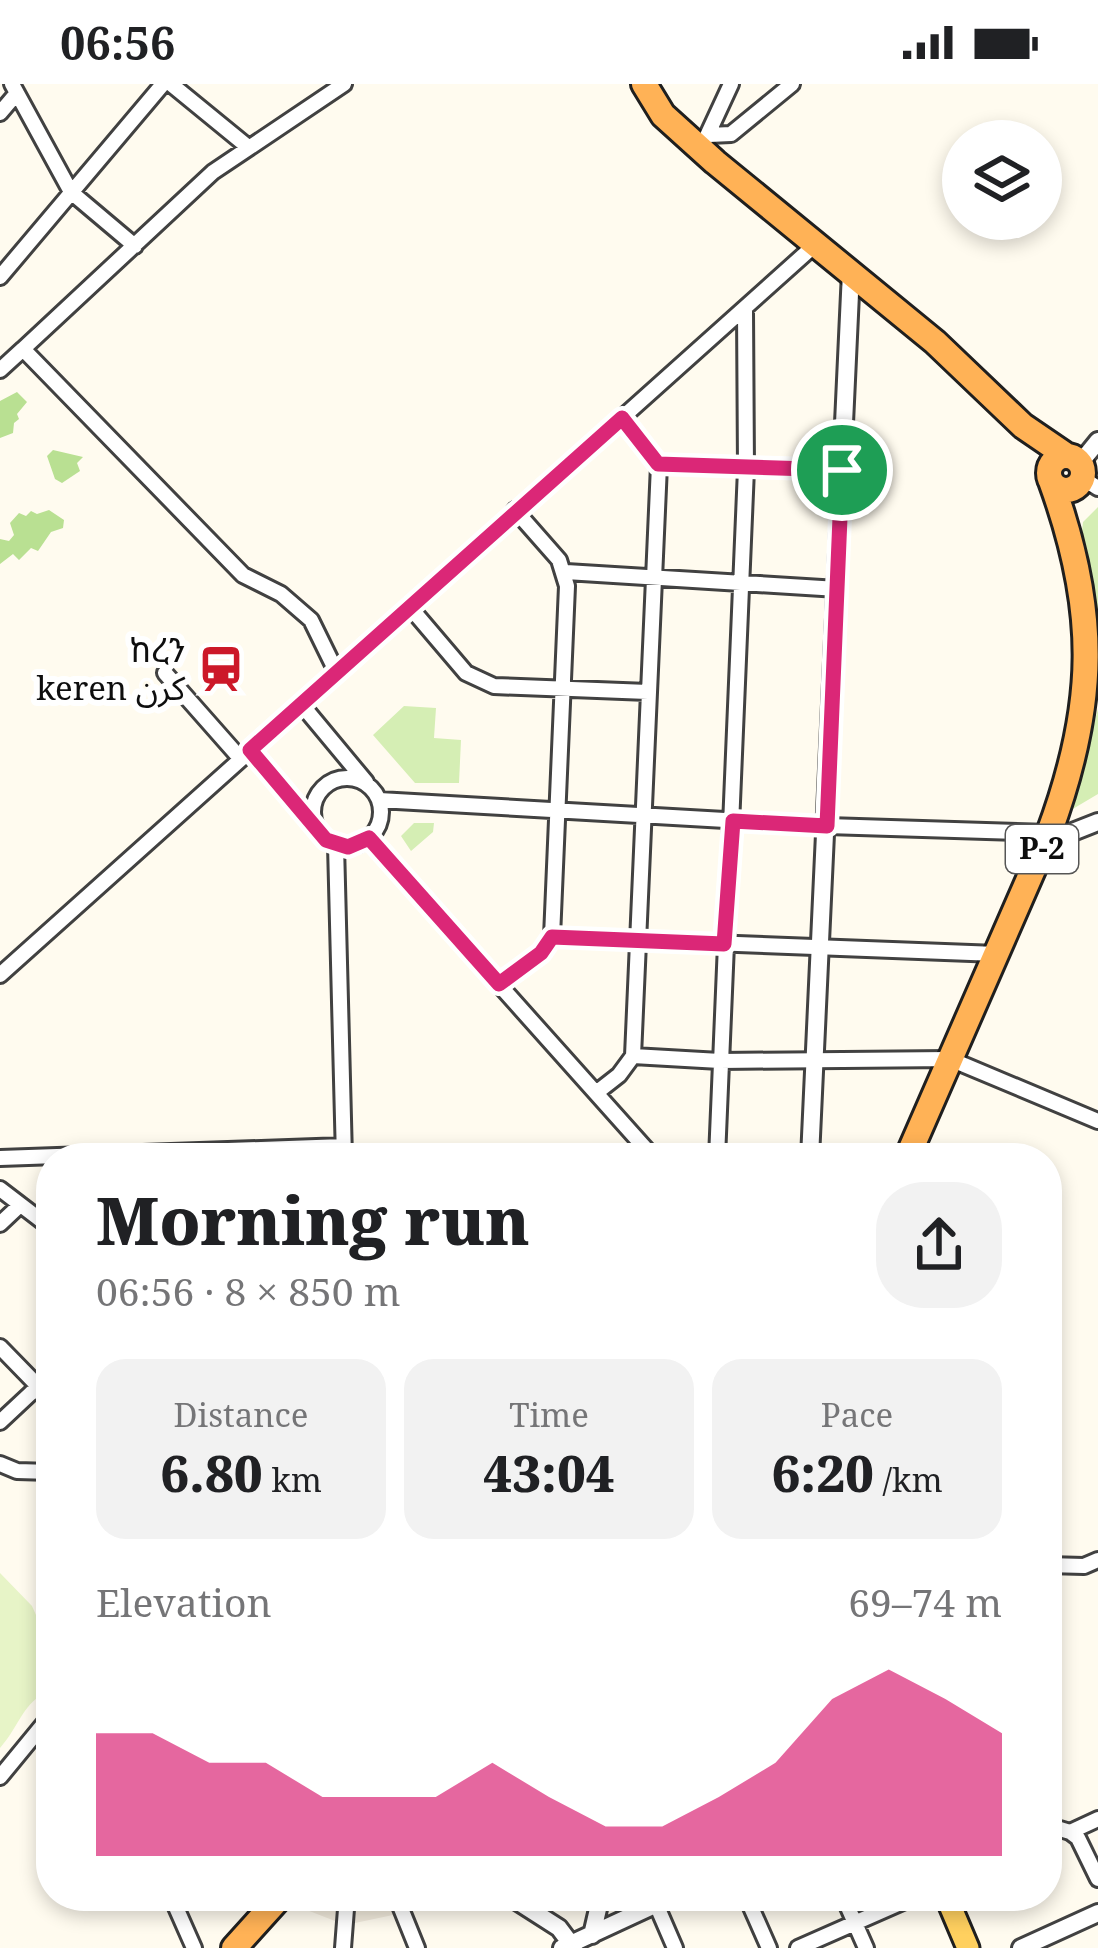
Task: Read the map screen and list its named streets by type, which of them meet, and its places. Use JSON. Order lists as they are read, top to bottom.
{
  "streets": {
    "highway": ["P-2"]
  },
  "places": {
    "station": ["ከረን keren كرن"]
  },
  "page": {
    "status": "06:56",
    "heading": ["Morning run", "06:56 · 8 × 850 m"],
    "stats": [
      ["Distance", "6.80 km"],
      ["Time", "43:04"],
      ["Pace", "6:20 /km"]
    ],
    "chart": ["Elevation", "69–74 m"]
  }
}
